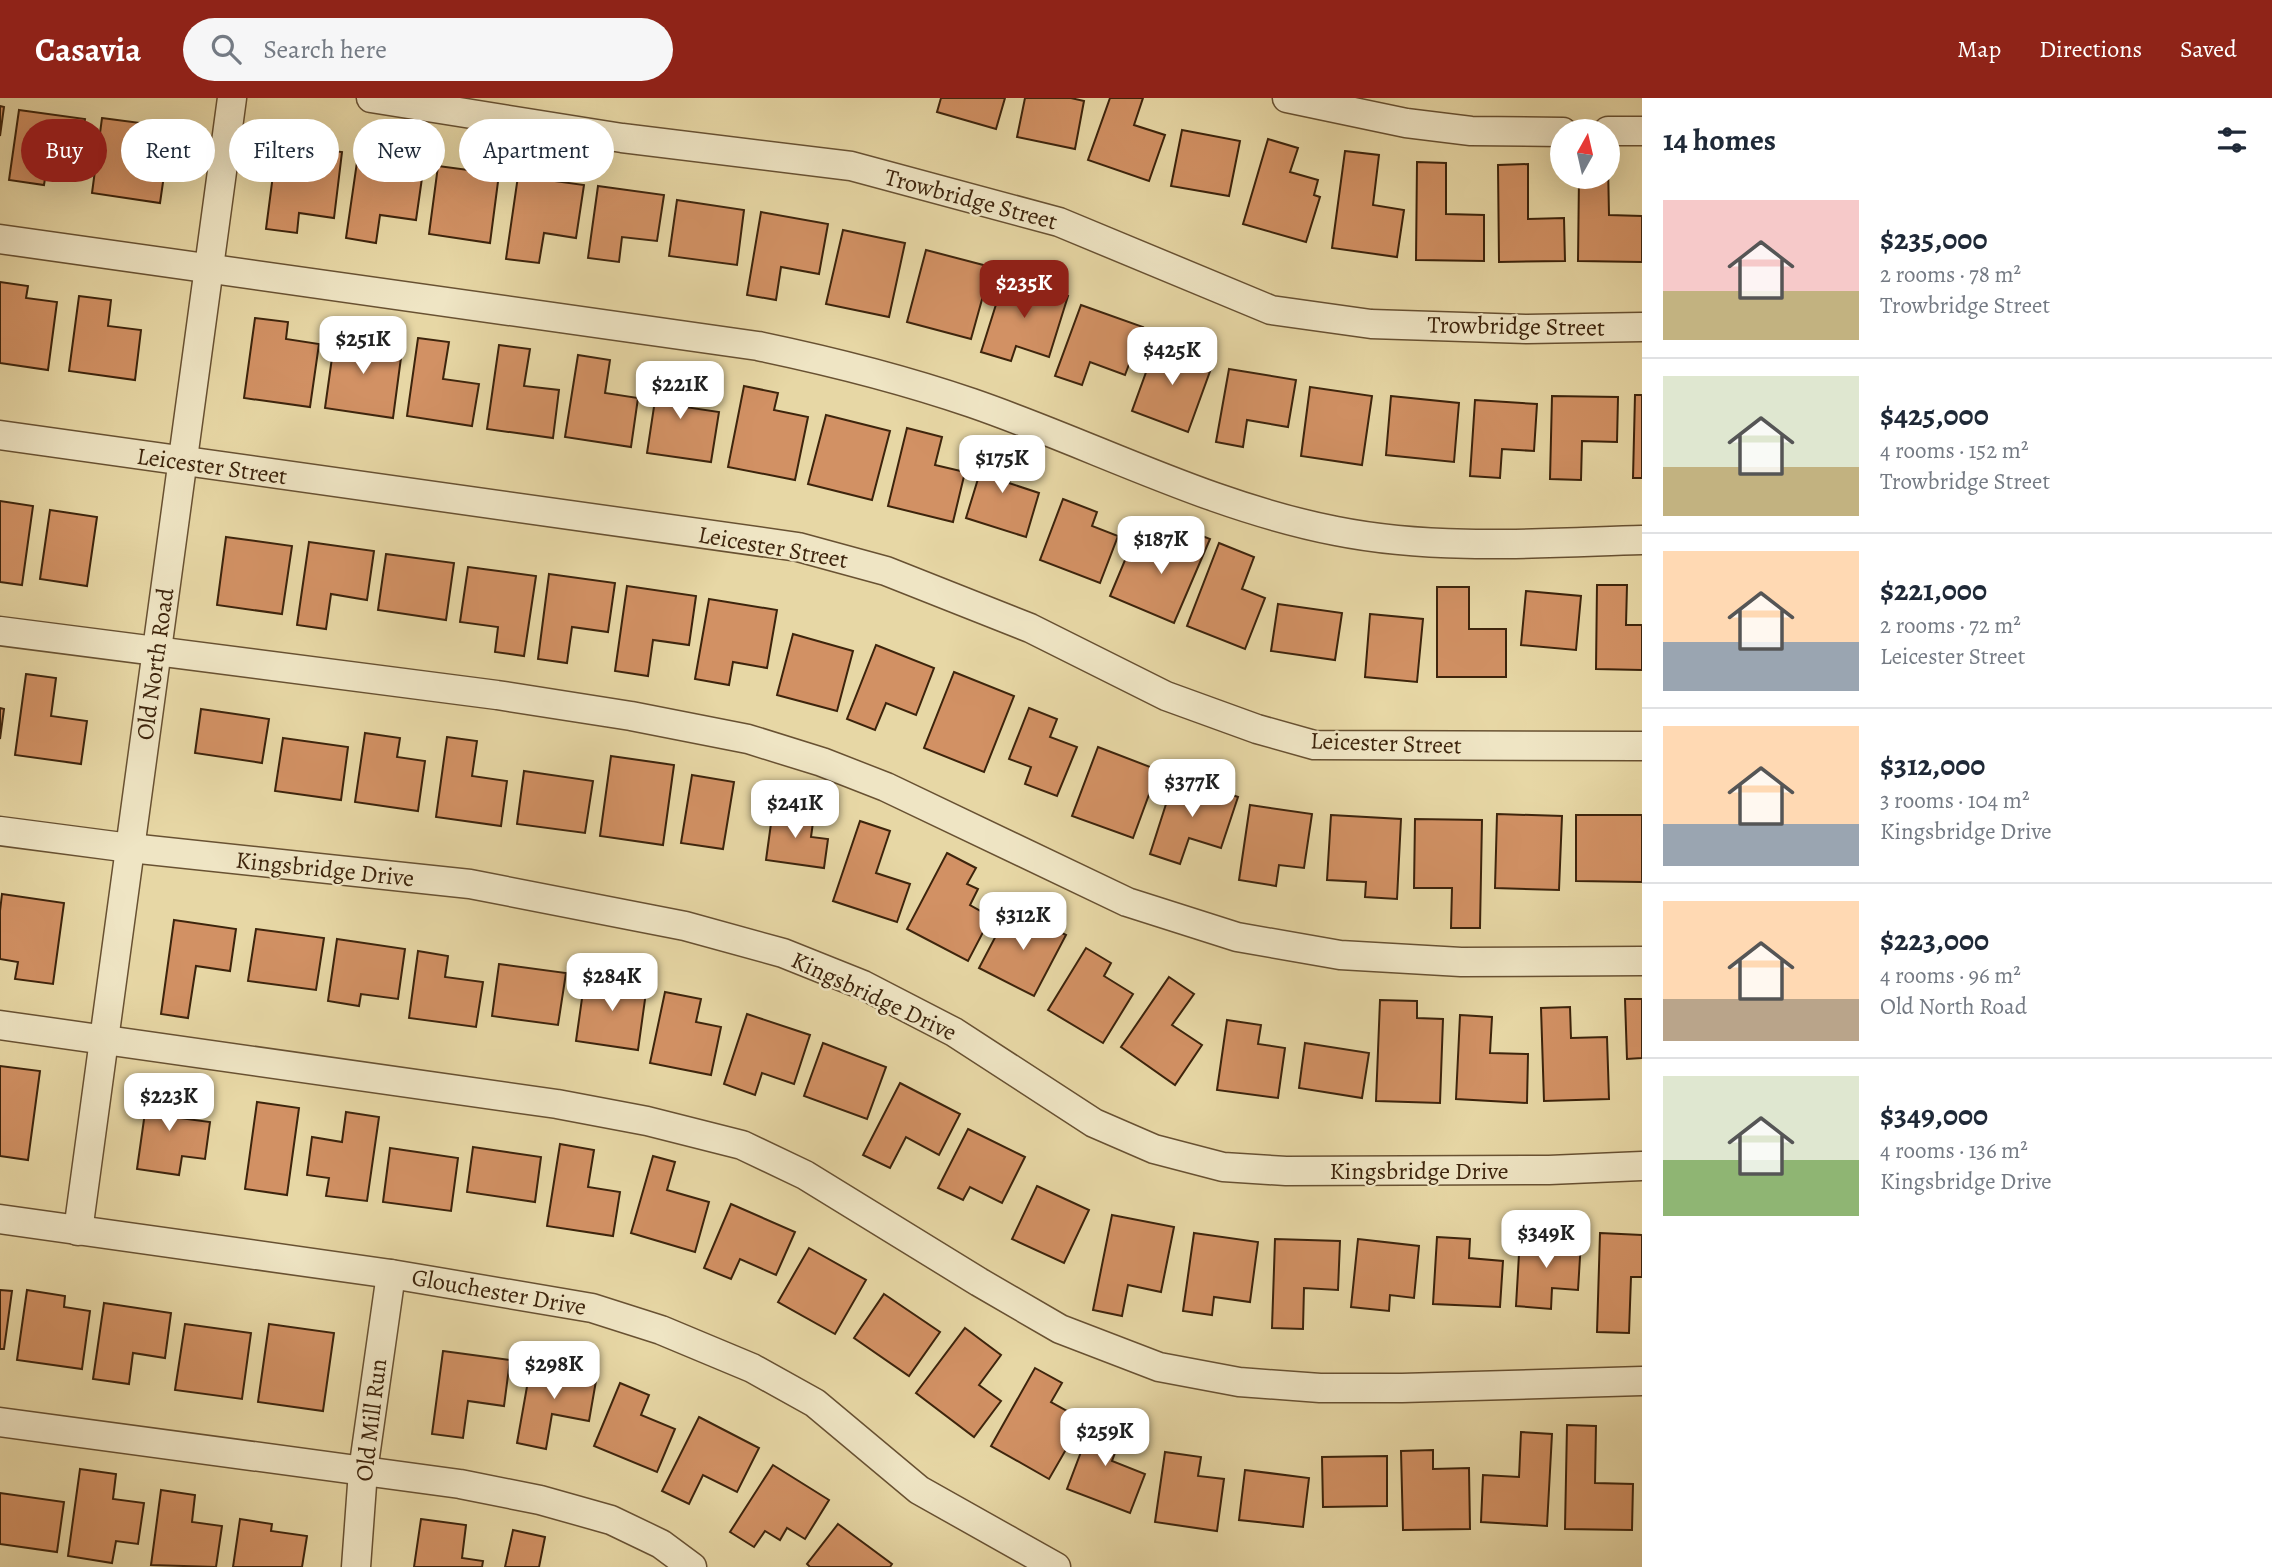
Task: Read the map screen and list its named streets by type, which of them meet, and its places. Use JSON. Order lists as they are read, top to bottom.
{
  "streets": {
    "street": [
      "Trowbridge Street",
      "Leicester Street",
      "Old North Road",
      "Kingsbridge Drive",
      "Glouchester Drive",
      "Old Mill Run"
    ]
  },
  "crossings": [
    ["Leicester Street", "Old North Road"],
    ["Old North Road", "Kingsbridge Drive"],
    ["Old North Road", "Glouchester Drive"],
    ["Glouchester Drive", "Old Mill Run"]
  ],
  "north": "top",
  "page": {
    "header": "Casavia",
    "search": "Search here",
    "nav": ["Map", "Directions", "Saved"],
    "heading": "14 homes",
    "chip": [
      "Buy",
      "Rent",
      "Filters",
      "New",
      "Apartment"
    ],
    "list": [
      {
        "name": "$235,000",
        "note": "2 rooms · 78 m² · Trowbridge Street"
      },
      {
        "name": "$425,000",
        "note": "4 rooms · 152 m² · Trowbridge Street"
      },
      {
        "name": "$221,000",
        "note": "2 rooms · 72 m² · Leicester Street"
      },
      {
        "name": "$312,000",
        "note": "3 rooms · 104 m² · Kingsbridge Drive"
      },
      {
        "name": "$223,000",
        "note": "4 rooms · 96 m² · Old North Road"
      },
      {
        "name": "$349,000",
        "note": "4 rooms · 136 m² · Kingsbridge Drive"
      }
    ],
    "price": [
      "$235K",
      "$251K",
      "$425K",
      "$221K",
      "$175K",
      "$187K",
      "$377K",
      "$241K",
      "$312K",
      "$284K",
      "$223K",
      "$349K",
      "$298K",
      "$259K"
    ]
  }
}
